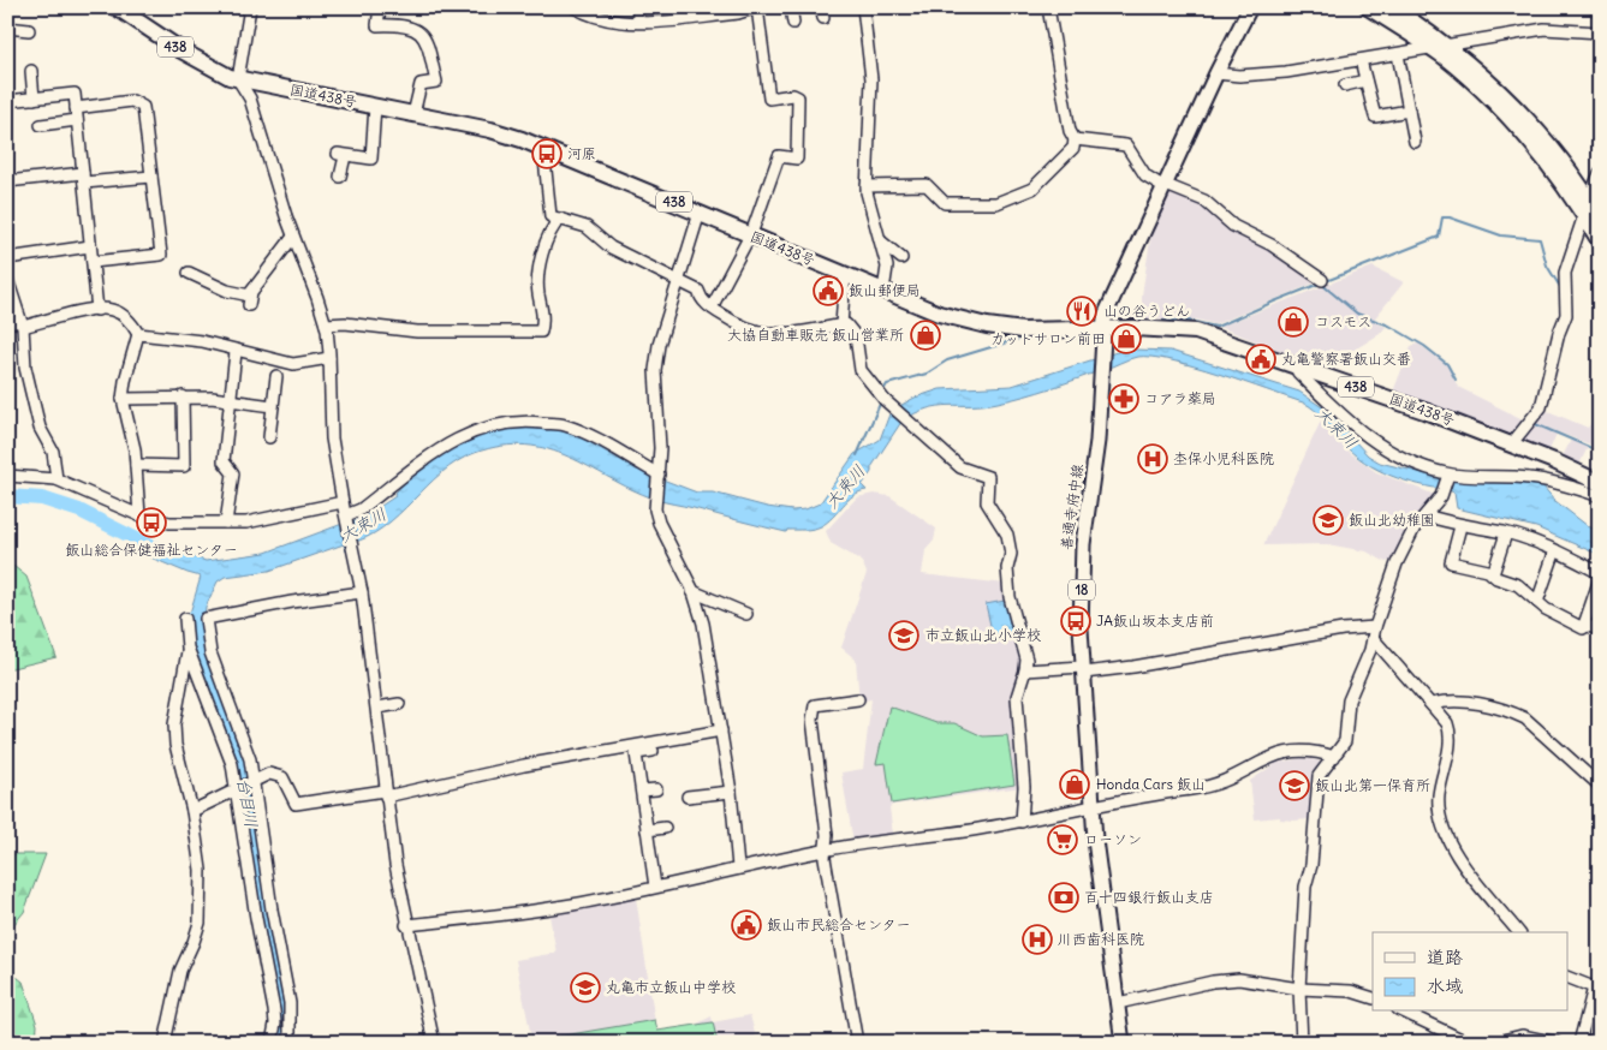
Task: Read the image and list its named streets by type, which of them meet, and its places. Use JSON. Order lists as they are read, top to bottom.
{
  "streets": {
    "highway": ["438", "国道438号"],
    "main road": ["善通寺府中線", "18"]
  },
  "crossings": [
    ["国道438号", "善通寺府中線"]
  ],
  "water": ["大束川", "台目川"],
  "places": {
    "bus stop": ["河原", "飯山総合保健福祉センター", "JA飯山坂本支店前"],
    "public building": ["飯山郵便局", "丸亀警察署飯山交番", "飯山市民総合センター"],
    "restaurant": ["山の谷うどん"],
    "shop": [
      "コスモス",
      "大協自動車販売 飯山営業所",
      "カットサロン前田",
      "Honda Cars 飯山"
    ],
    "pharmacy": ["コアラ薬局"],
    "hospital": ["杢保小児科医院", "川西歯科医院"],
    "school or university": [
      "飯山北幼稚園",
      "市立飯山北小学校",
      "飯山北第一保育所",
      "丸亀市立飯山中学校"
    ],
    "supermarket": ["ローソン"],
    "bank": ["百十四銀行飯山支店"]
  },
  "legend": ["道路", "水域"]
}
